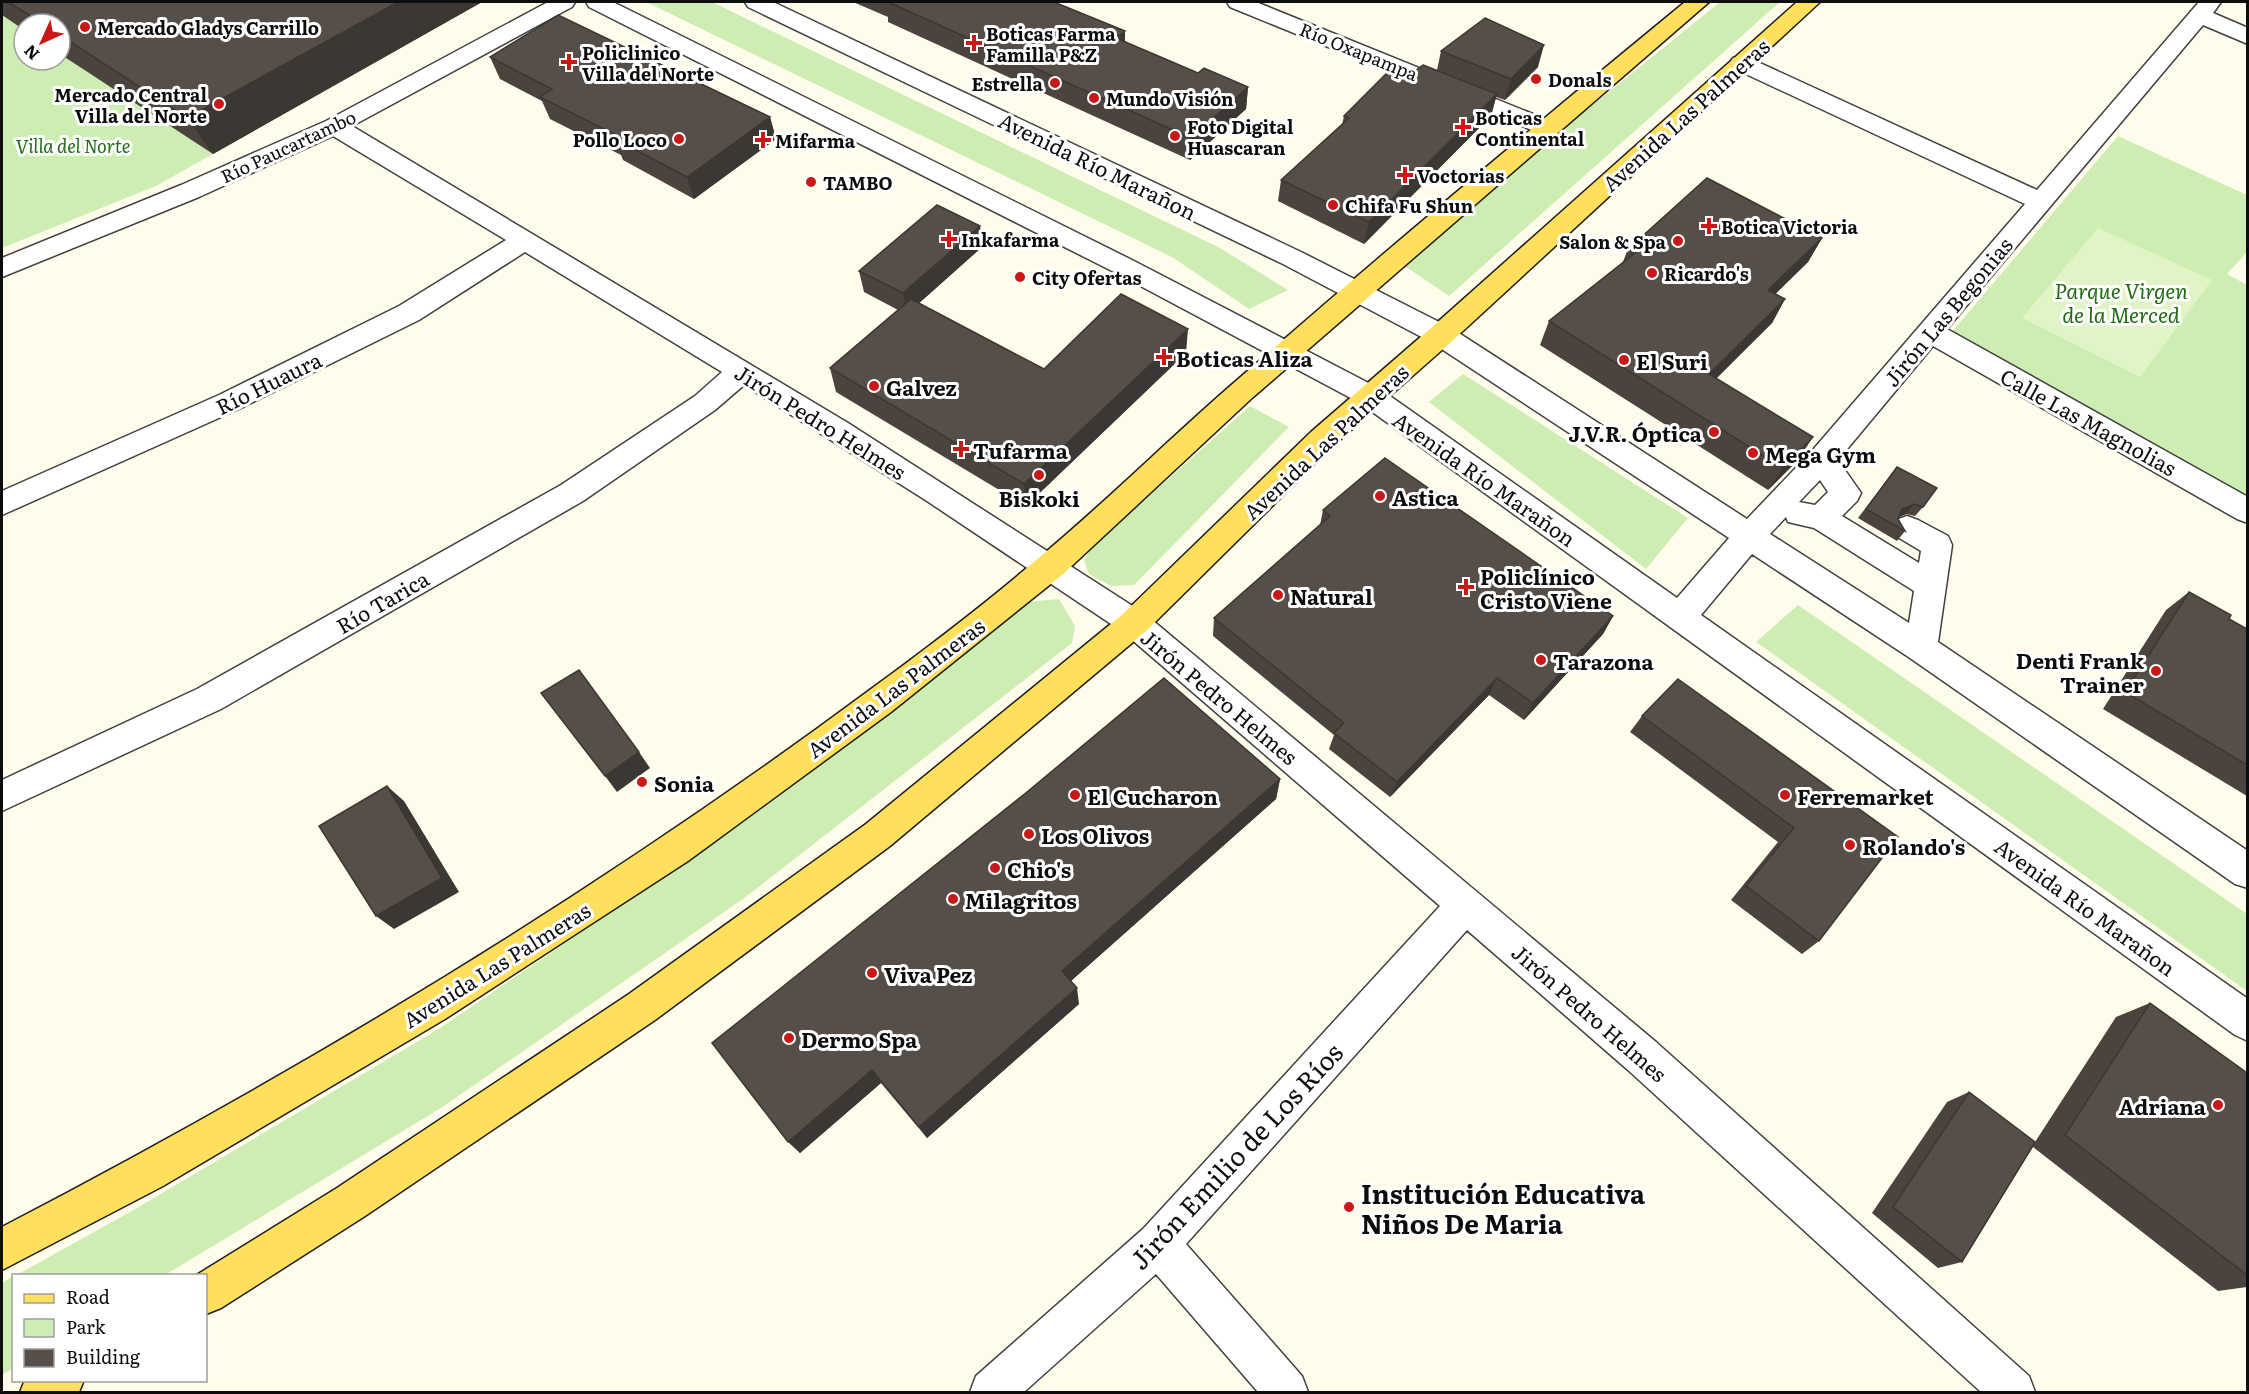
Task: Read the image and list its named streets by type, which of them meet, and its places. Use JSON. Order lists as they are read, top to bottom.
{
  "streets": {
    "main road": ["Avenida Las Palmeras"],
    "street": [
      "Río Oxapampa",
      "Río Paucartambo",
      "Avenida Río Marañon",
      "Jirón Las Begonias",
      "Río Huaura",
      "Jirón Pedro Helmes",
      "Calle Las Magnolias",
      "Río Tarica",
      "Jirón Emilio de Los Ríos"
    ]
  },
  "crossings": [
    ["Río Oxapampa", "Avenida Las Palmeras"],
    ["Avenida Las Palmeras", "Avenida Río Marañon"],
    ["Avenida Las Palmeras", "Jirón Pedro Helmes"],
    ["Río Paucartambo", "Jirón Pedro Helmes"],
    ["Avenida Río Marañon", "Jirón Las Begonias"],
    ["Jirón Las Begonias", "Calle Las Magnolias"],
    ["Río Huaura", "Jirón Pedro Helmes"],
    ["Jirón Pedro Helmes", "Río Tarica"],
    ["Jirón Pedro Helmes", "Jirón Emilio de Los Ríos"]
  ],
  "parks": ["Villa del Norte", "Parque Virgen de la Merced"],
  "places": {
    "other": [
      "Mercado Gladys Carrillo",
      "Donals",
      "Estrella",
      "Mundo Visión",
      "Mercado Central Villa del Norte",
      "Foto Digital Huascaran",
      "Pollo Loco",
      "TAMBO",
      "Chifa Fu Shun",
      "Salon & Spa",
      "Ricardo's",
      "City Ofertas",
      "El Suri",
      "Galvez",
      "J.V.R. Óptica",
      "Mega Gym",
      "Biskoki",
      "Astica",
      "Natural",
      "Tarazona",
      "Denti Frank Trainer",
      "Sonia",
      "El Cucharon",
      "Ferremarket",
      "Los Olivos",
      "Rolando's",
      "Chio's",
      "Milagritos",
      "Viva Pez",
      "Dermo Spa",
      "Adriana",
      "Institución Educativa Niños De Maria"
    ],
    "health": [
      "Boticas Farma Familla P&Z",
      "Policlinico Villa del Norte",
      "Boticas Continental",
      "Mifarma",
      "Voctorias",
      "Botica Victoria",
      "Inkafarma",
      "Boticas Aliza",
      "Tufarma",
      "Policlínico Cristo Viene"
    ]
  },
  "legend": ["Road", "Park", "Building"],
  "north": "bottom left"
}
